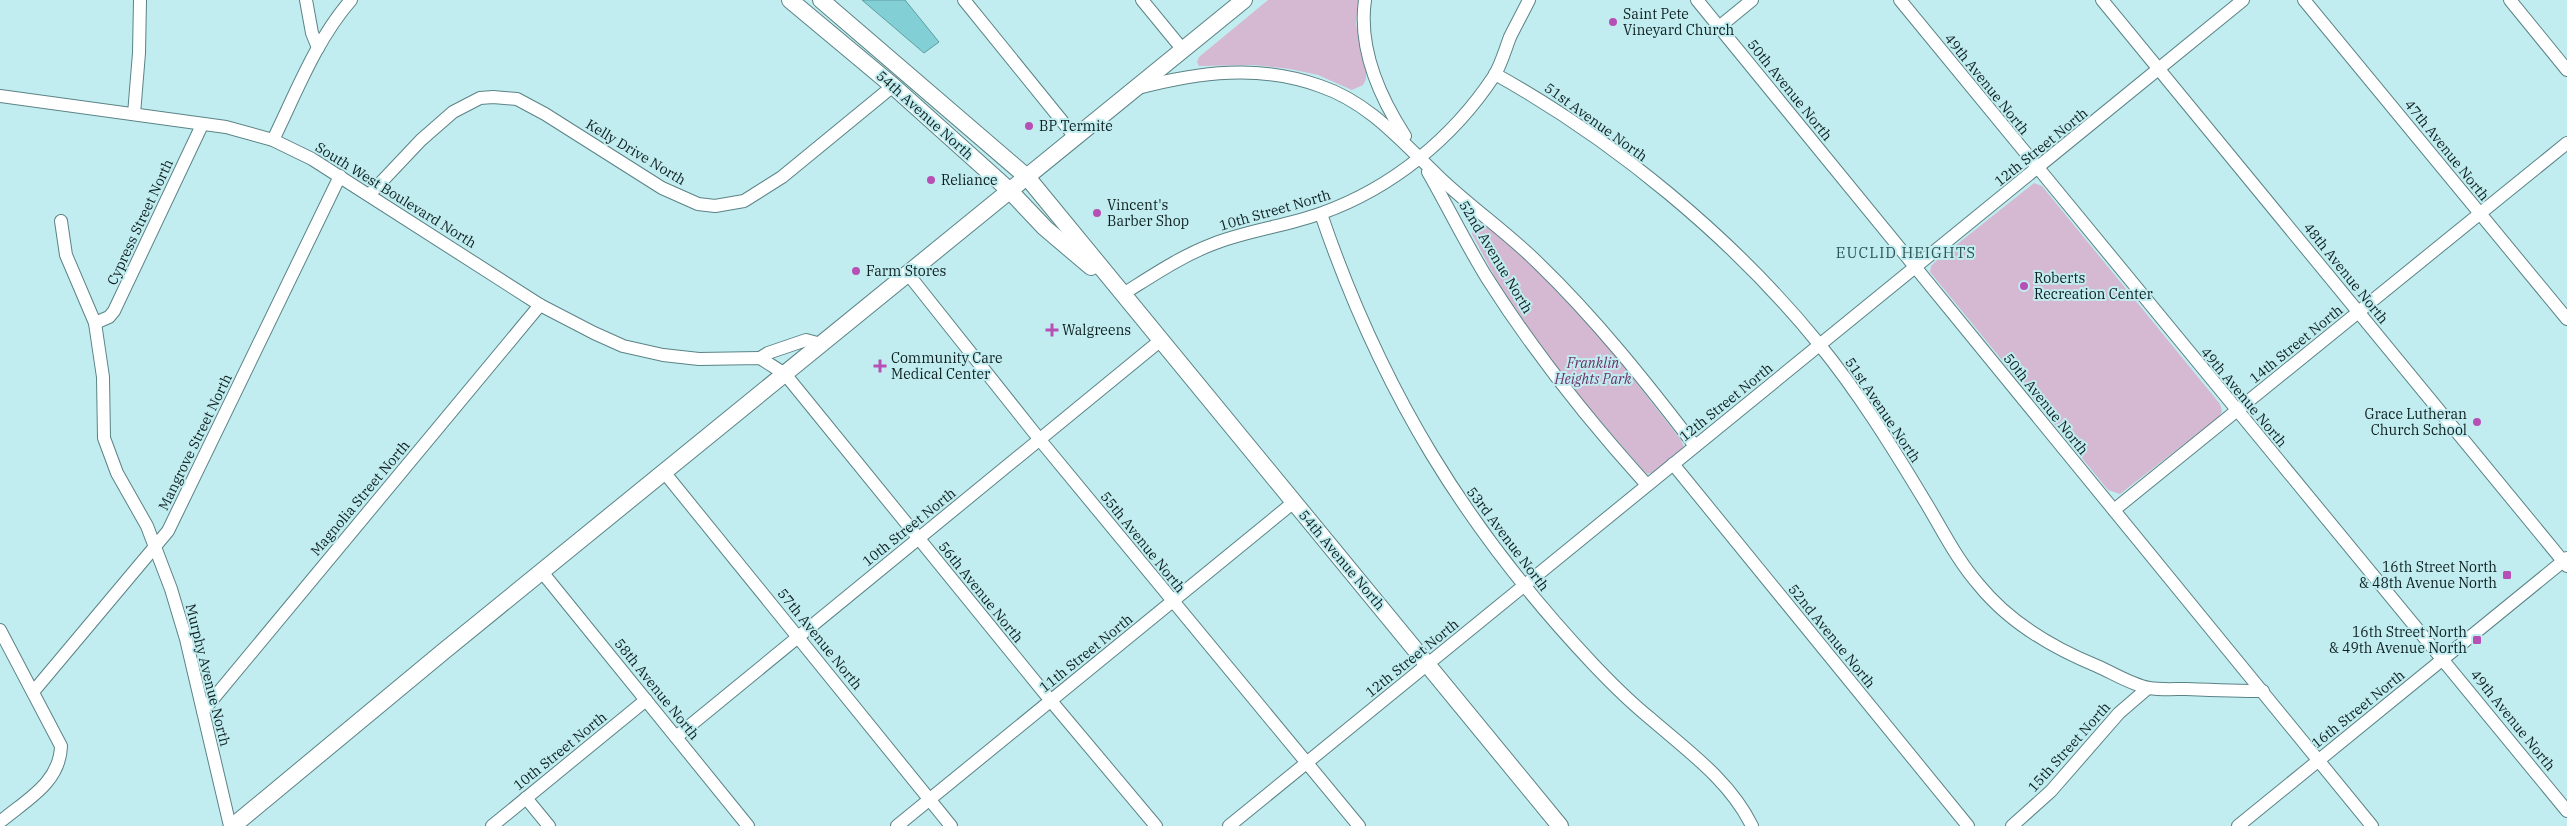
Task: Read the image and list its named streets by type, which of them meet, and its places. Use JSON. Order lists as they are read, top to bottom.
{
  "streets": {
    "main road": ["54th Avenue North"],
    "street": [
      "49th Avenue North",
      "50th Avenue North",
      "51st Avenue North",
      "12th Street North",
      "47th Avenue North",
      "Kelly Drive North",
      "South West Boulevard North",
      "10th Street North",
      "Cypress Street North",
      "52nd Avenue North",
      "48th Avenue North",
      "14th Street North",
      "Mangrove Street North",
      "Magnolia Street North",
      "53rd Avenue North",
      "55th Avenue North",
      "56th Avenue North",
      "57th Avenue North",
      "11th Street North",
      "Murphy Avenue North",
      "58th Avenue North",
      "16th Street North",
      "15th Street North"
    ]
  },
  "crossings": [
    ["49th Avenue North", "12th Street North"],
    ["49th Avenue North", "14th Street North"],
    ["49th Avenue North", "16th Street North"],
    ["50th Avenue North", "51st Avenue North"],
    ["50th Avenue North", "12th Street North"],
    ["50th Avenue North", "14th Street North"],
    ["50th Avenue North", "16th Street North"],
    ["54th Avenue North", "12th Street North"],
    ["54th Avenue North", "Kelly Drive North"],
    ["54th Avenue North", "10th Street North"],
    ["54th Avenue North", "11th Street North"],
    ["51st Avenue North", "12th Street North"],
    ["51st Avenue North", "10th Street North"],
    ["51st Avenue North", "15th Street North"],
    ["12th Street North", "52nd Avenue North"],
    ["12th Street North", "48th Avenue North"],
    ["12th Street North", "53rd Avenue North"],
    ["12th Street North", "55th Avenue North"],
    ["47th Avenue North", "14th Street North"],
    ["Kelly Drive North", "South West Boulevard North"],
    ["South West Boulevard North", "Cypress Street North"],
    ["South West Boulevard North", "Mangrove Street North"],
    ["South West Boulevard North", "Magnolia Street North"],
    ["10th Street North", "52nd Avenue North"],
    ["10th Street North", "53rd Avenue North"],
    ["10th Street North", "55th Avenue North"],
    ["10th Street North", "56th Avenue North"],
    ["10th Street North", "57th Avenue North"],
    ["10th Street North", "58th Avenue North"],
    ["Cypress Street North", "Murphy Avenue North"],
    ["48th Avenue North", "14th Street North"],
    ["48th Avenue North", "16th Street North"],
    ["Mangrove Street North", "Murphy Avenue North"],
    ["Magnolia Street North", "Murphy Avenue North"],
    ["55th Avenue North", "11th Street North"],
    ["56th Avenue North", "11th Street North"],
    ["57th Avenue North", "11th Street North"]
  ],
  "districts": ["EUCLID HEIGHTS"],
  "parks": ["Franklin Heights Park"],
  "places": {
    "other": [
      "Saint Pete Vineyard Church",
      "BP Termite",
      "Reliance",
      "Vincent's Barber Shop",
      "Farm Stores",
      "Roberts Recreation Center",
      "Grace Lutheran Church School"
    ],
    "health": ["Walgreens", "Community Care Medical Center"],
    "transit": ["16th Street North & 48th Avenue North", "16th Street North & 49th Avenue North"]
  }
}
